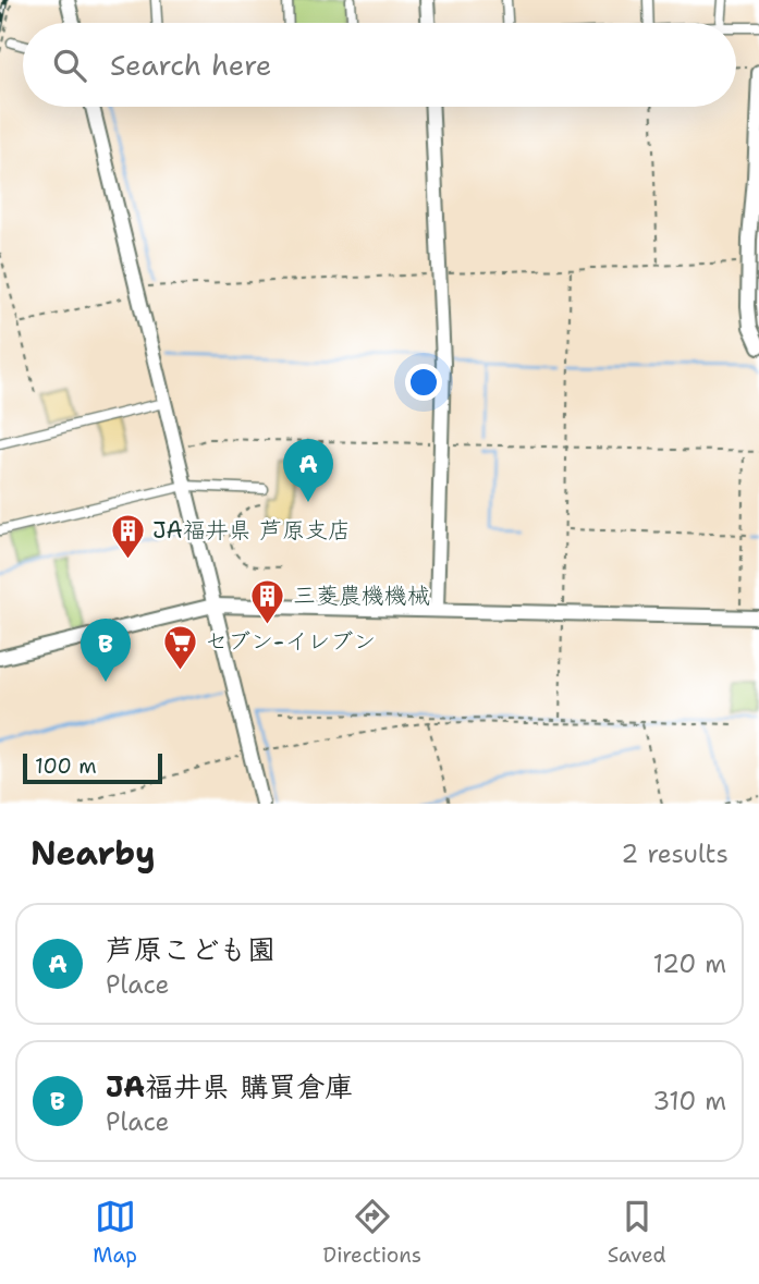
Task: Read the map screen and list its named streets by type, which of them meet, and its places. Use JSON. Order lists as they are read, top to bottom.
{
  "places": {
    "building": ["JA福井県 芦原支店", "三菱農機機械"],
    "supermarket": ["セブン-イレブン"]
  },
  "scale_bar": "100 m",
  "page": {
    "search": "Search here",
    "pins": ["A", "B"],
    "scale": "100 m",
    "heading": ["Nearby", "2 results"],
    "list": [
      {
        "mark": "A",
        "name": "芦原こども園",
        "note": "Place",
        "value": "120 m"
      },
      {
        "mark": "B",
        "name": "JA福井県 購買倉庫",
        "note": "Place",
        "value": "310 m"
      }
    ],
    "nav": ["Map", "Directions", "Saved"]
  }
}
